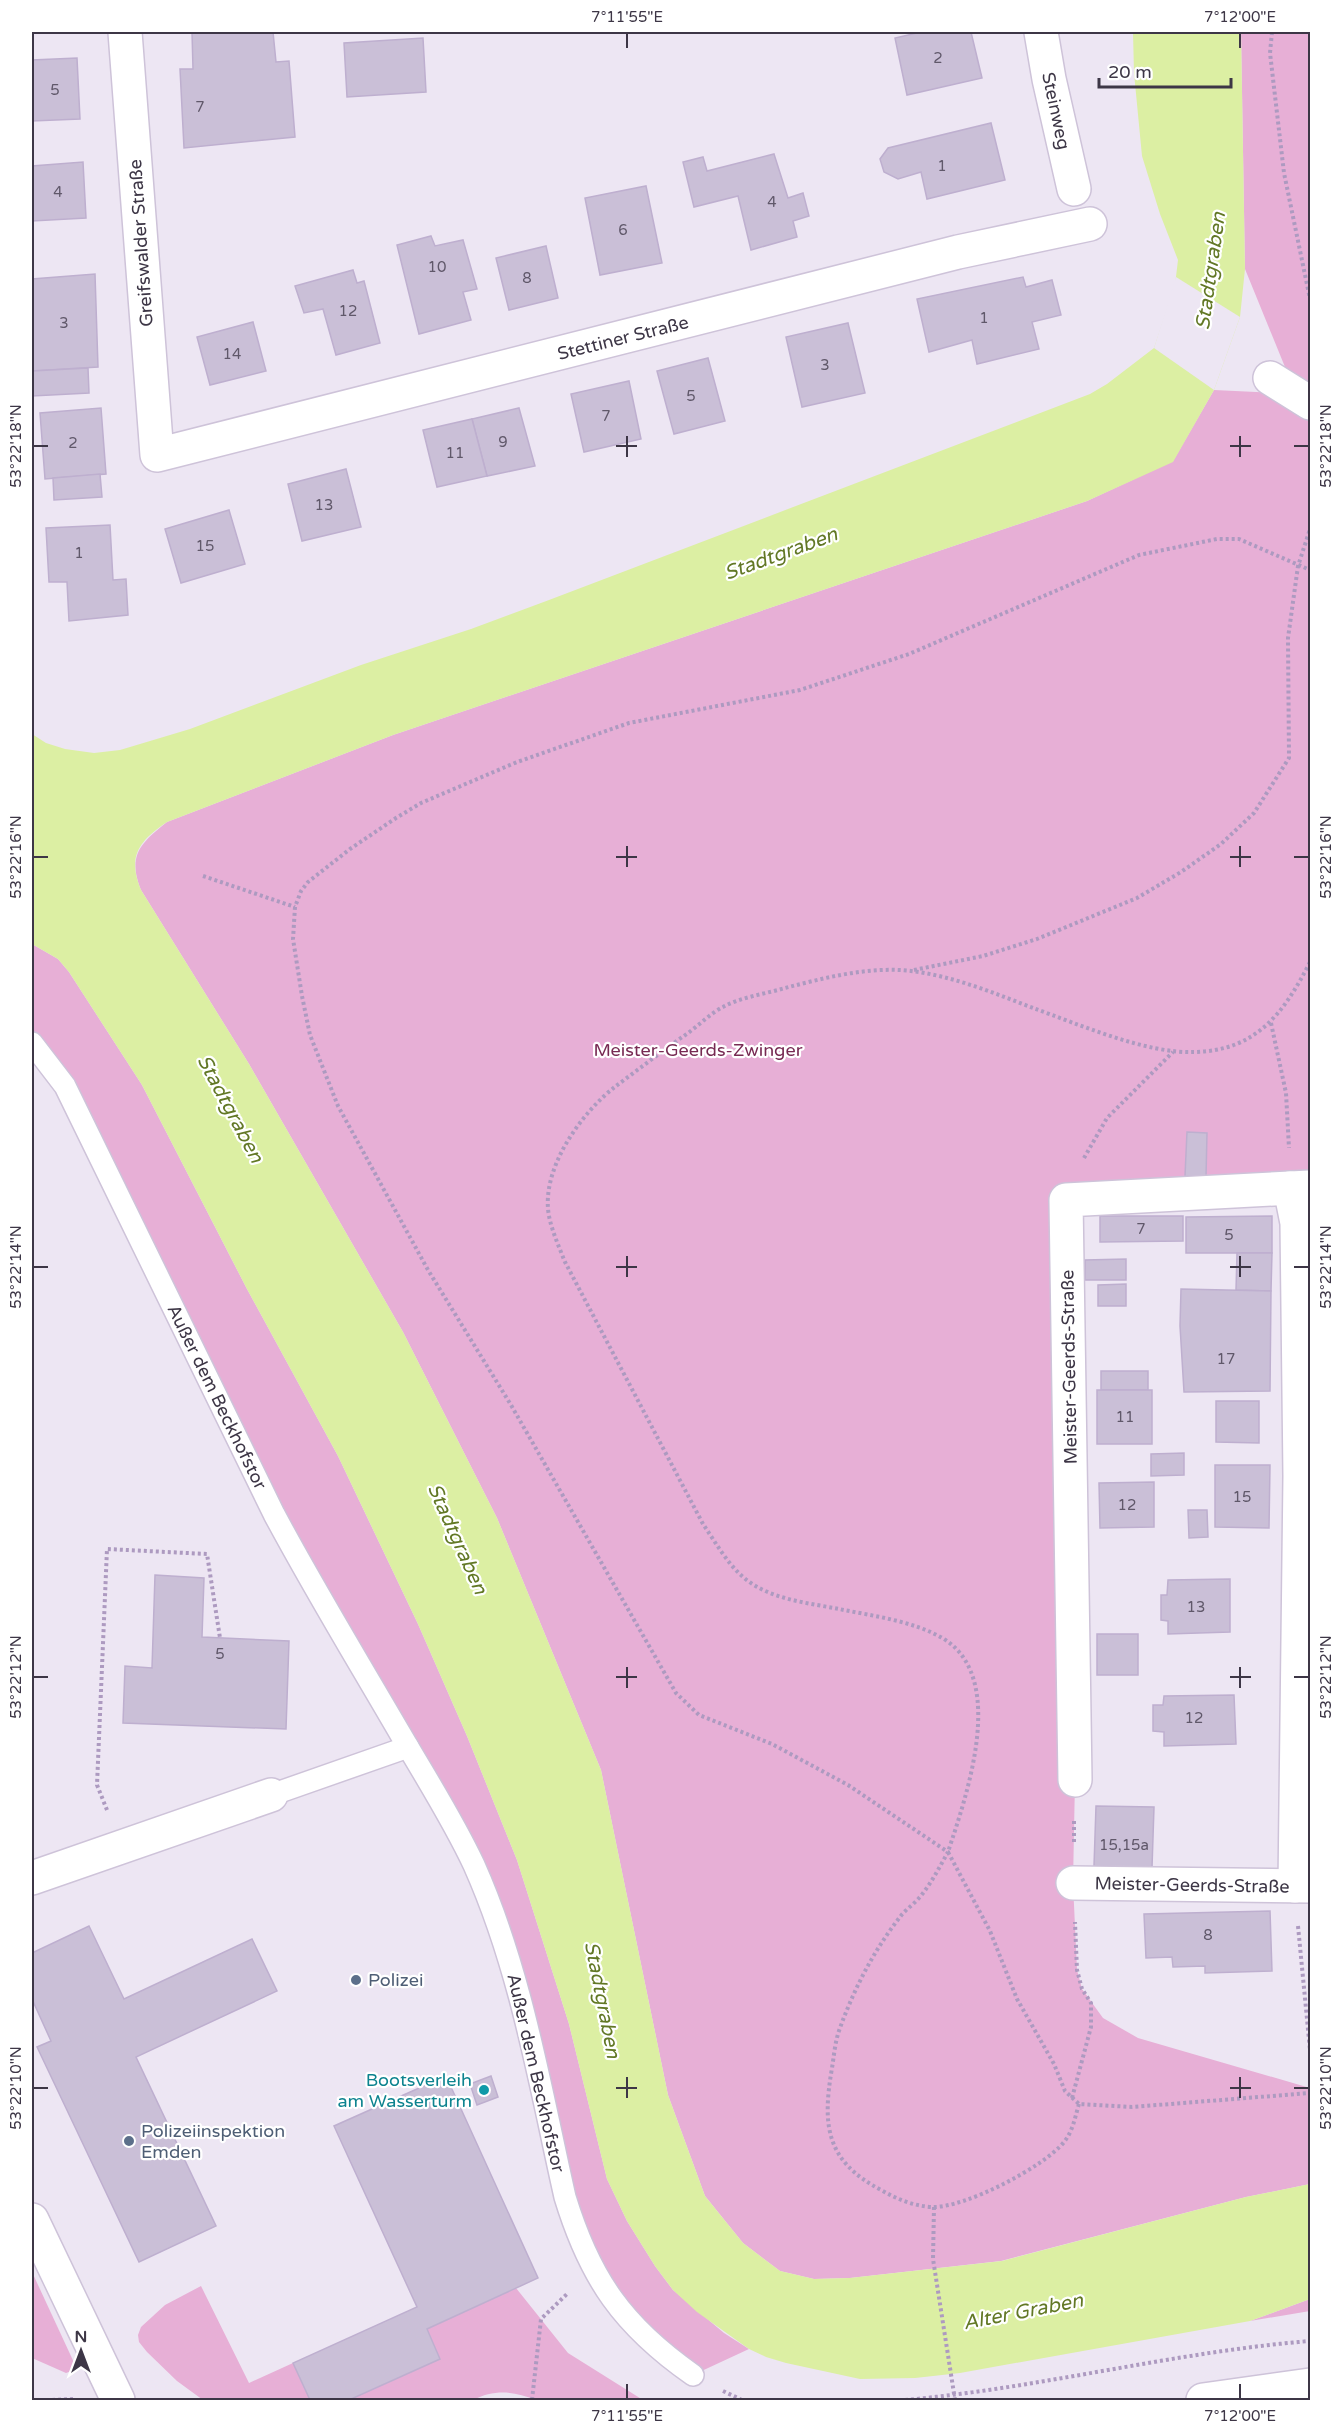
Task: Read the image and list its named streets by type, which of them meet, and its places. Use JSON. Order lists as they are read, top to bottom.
{
  "streets": {
    "street": [
      "Steinweg",
      "Greifswalder Straße",
      "Stettiner Straße",
      "Meister-Geerds-Straße"
    ],
    "lane": ["Außer dem Beckhofstor"]
  },
  "crossings": [
    ["Greifswalder Straße", "Stettiner Straße"]
  ],
  "water": ["Stadtgraben", "Alter Graben"],
  "parks": ["Meister-Geerds-Zwinger"],
  "places": ["Polizei", "Bootsverleih am Wasserturm", "Polizeiinspektion Emden"],
  "house_numbers": [
    "2",
    "5",
    "7",
    "1",
    "4",
    "4",
    "6",
    "10",
    "8",
    "12",
    "1",
    "3",
    "14",
    "3",
    "5",
    "7",
    "9",
    "2",
    "11",
    "13",
    "15",
    "1",
    "7",
    "5",
    "17",
    "11",
    "15",
    "12",
    "13",
    "5",
    "12",
    "15,15a",
    "8"
  ],
  "scale_bar": "20 m",
  "north": "top",
  "coordinates": [
    "7°11'55\"E",
    "7°12'00\"E",
    "53°22'18\"N",
    "53°22'16\"N",
    "53°22'14\"N",
    "53°22'12\"N",
    "53°22'10\"N"
  ]
}
